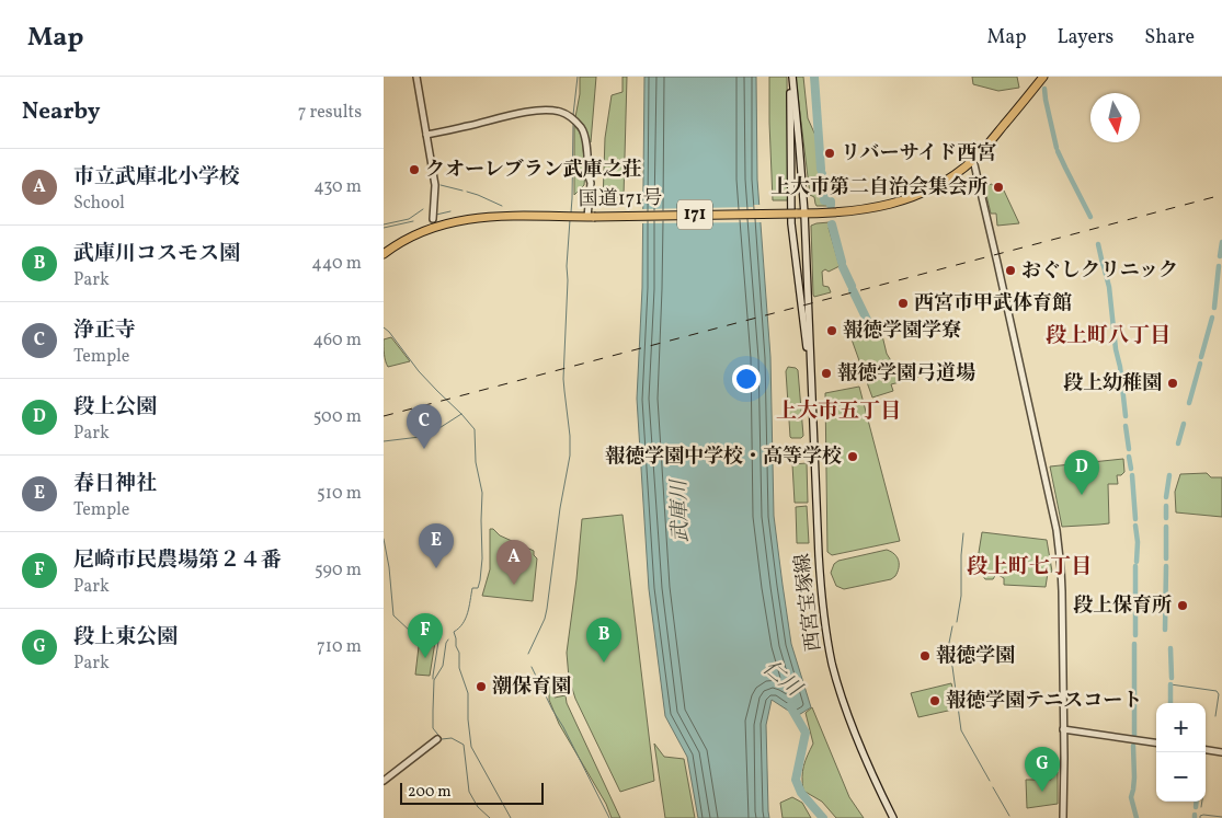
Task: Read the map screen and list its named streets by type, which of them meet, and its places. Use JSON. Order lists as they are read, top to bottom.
{
  "streets": {
    "highway": ["国道171号", "171"],
    "main road": ["西宮宝塚線"]
  },
  "crossings": [
    ["国道171号", "西宮宝塚線"]
  ],
  "districts": ["段上町八丁目", "上大市五丁目", "段上町七丁目"],
  "water": ["武庫川", "仁川"],
  "places": [
    "リバーサイド西宮",
    "クオーレブラン武庫之荘",
    "上大市第二自治会集会所",
    "おぐしクリニック",
    "西宮市甲武体育館",
    "報徳学園学寮",
    "報徳学園弓道場",
    "段上幼稚園",
    "報徳学園中学校・高等学校",
    "段上保育所",
    "報徳学園",
    "潮保育園",
    "報徳学園テニスコート"
  ],
  "scale_bar": "200 m",
  "north": "bottom",
  "page": {
    "header": "Map",
    "nav": ["Map", "Layers", "Share"],
    "heading": ["Nearby", "7 results"],
    "list": [
      {
        "mark": "A",
        "name": "市立武庫北小学校",
        "note": "School",
        "value": "430 m"
      },
      {
        "mark": "B",
        "name": "武庫川コスモス園",
        "note": "Park",
        "value": "440 m"
      },
      {
        "mark": "C",
        "name": "浄正寺",
        "note": "Temple",
        "value": "460 m"
      },
      {
        "mark": "D",
        "name": "段上公園",
        "note": "Park",
        "value": "500 m"
      },
      {
        "mark": "E",
        "name": "春日神社",
        "note": "Temple",
        "value": "510 m"
      },
      {
        "mark": "F",
        "name": "尼崎市民農場第２４番",
        "note": "Park",
        "value": "590 m"
      },
      {
        "mark": "G",
        "name": "段上東公園",
        "note": "Park",
        "value": "710 m"
      }
    ],
    "pins": [
      "C",
      "D",
      "E",
      "A",
      "F",
      "B",
      "G"
    ],
    "map_buttons": ["+", "−"],
    "scale": "200 m"
  }
}
